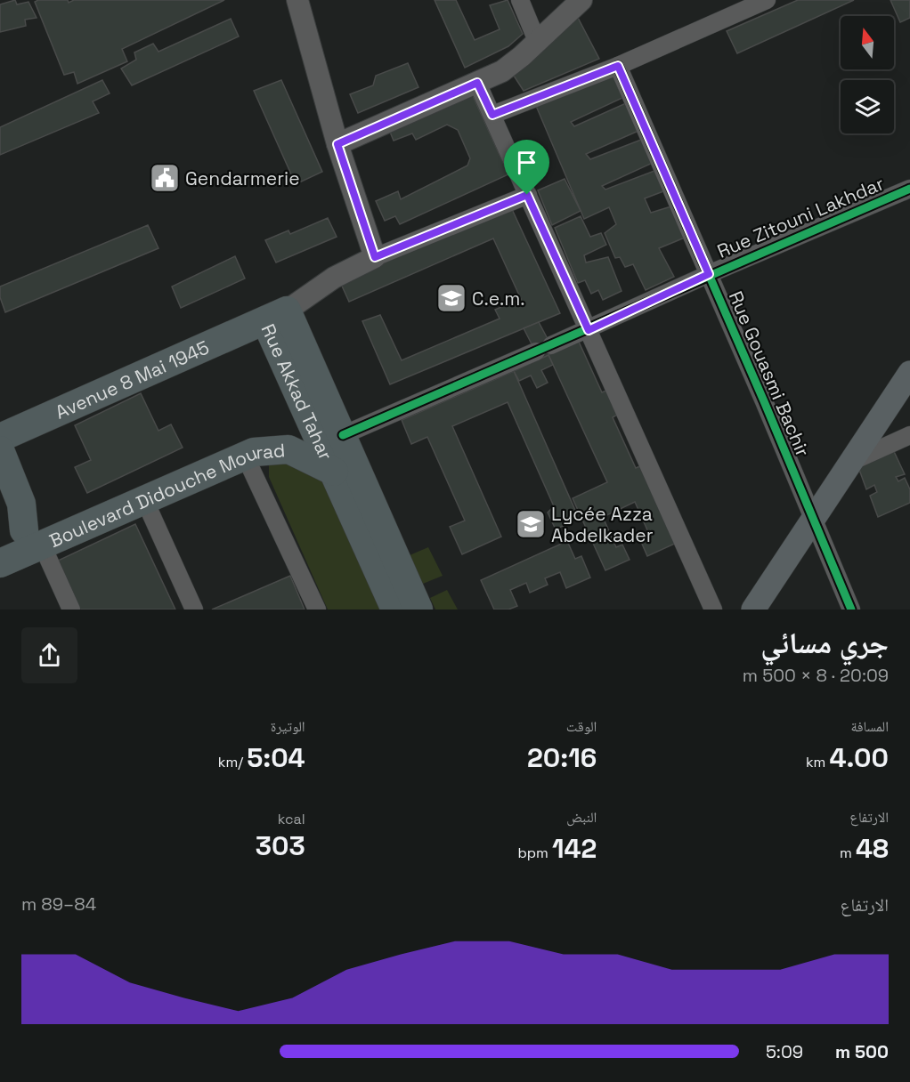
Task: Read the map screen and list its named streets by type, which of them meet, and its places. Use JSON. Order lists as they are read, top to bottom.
{
  "streets": {
    "main road": ["Avenue 8 Mai 1945", "Rue Akkad Tahar", "Boulevard Didouche Mourad"],
    "street": ["Rue Zitouni Lakhdar", "Rue Gouasmi Bachir"]
  },
  "crossings": [
    ["Rue Zitouni Lakhdar", "Rue Gouasmi Bachir"],
    ["Rue Zitouni Lakhdar", "Rue Akkad Tahar"],
    ["Avenue 8 Mai 1945", "Rue Akkad Tahar"],
    ["Rue Akkad Tahar", "Boulevard Didouche Mourad"]
  ],
  "places": {
    "public building": ["Gendarmerie"],
    "school or university": ["C.e.m.", "Lycée Azza Abdelkader"]
  },
  "north": "top",
  "page": {
    "heading": ["جري مسائي", "20:09 · 8 × 500 m"],
    "stats": [
      ["المسافة", "4.00 km"],
      ["الوقت", "20:16"],
      ["الوتيرة", "5:04 /km"],
      ["الارتفاع", "48 m"],
      ["النبض", "142 bpm"],
      ["kcal", "303"]
    ],
    "chart": ["الارتفاع", "84–89 m"],
    "list": [
      {
        "name": "500 m",
        "note": "5:09"
      }
    ]
  }
}
